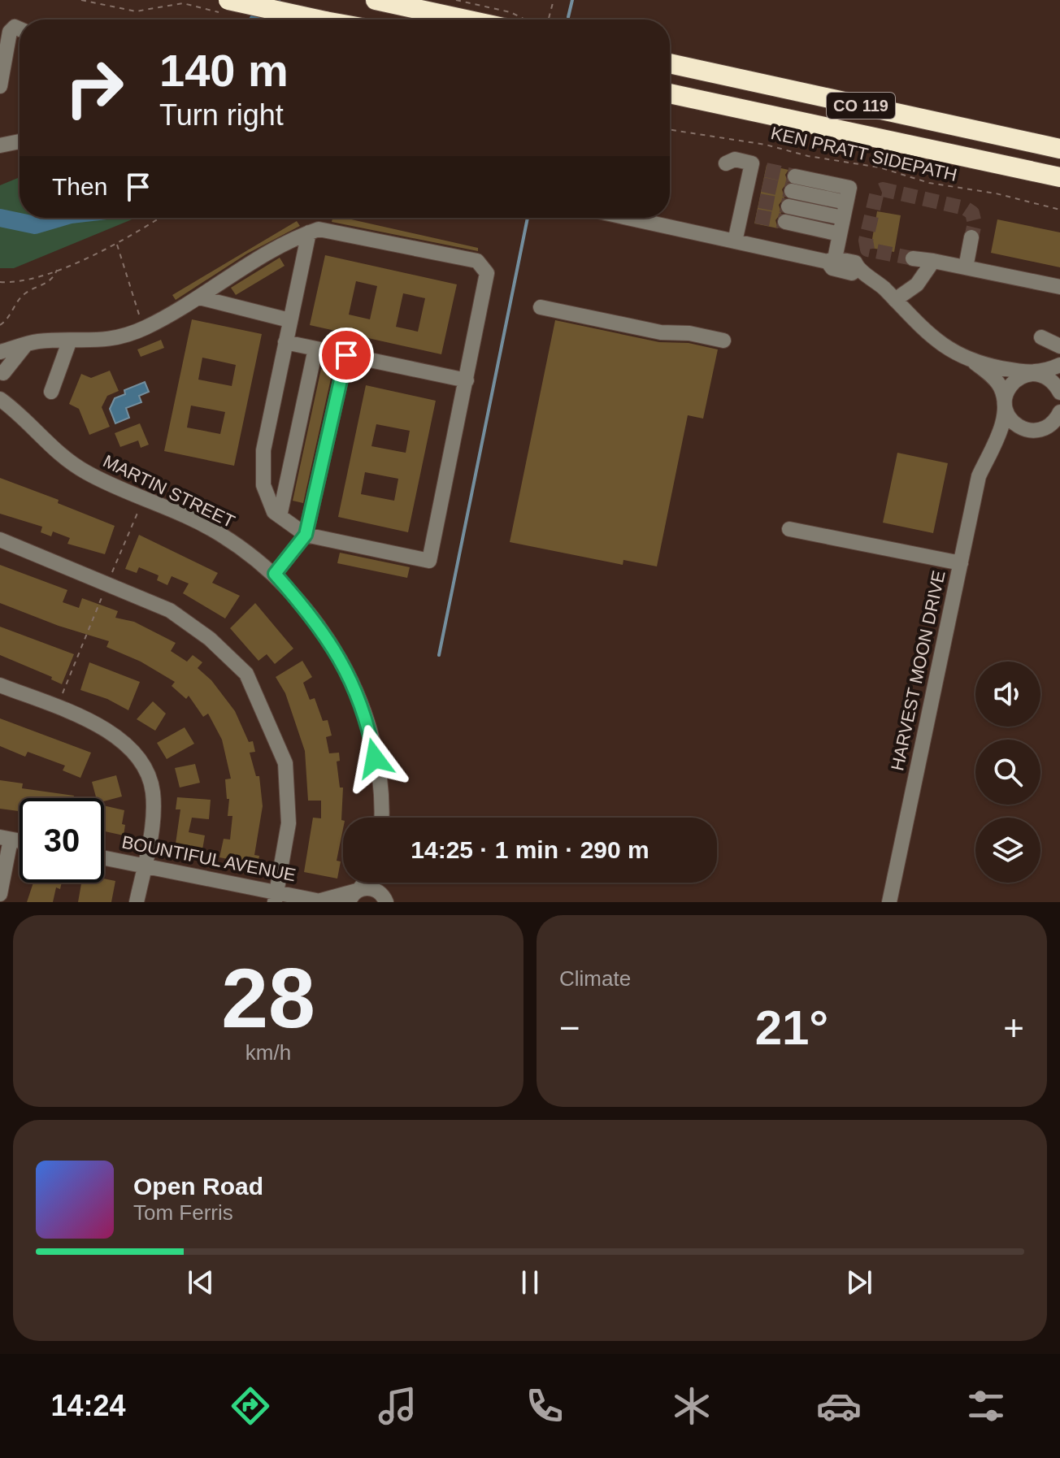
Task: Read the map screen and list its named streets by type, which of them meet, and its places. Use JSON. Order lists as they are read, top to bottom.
{
  "streets": {
    "highway": ["CO 119"],
    "street": ["MARTIN STREET", "HARVEST MOON DRIVE", "BOUNTIFUL AVENUE"],
    "path": ["KEN PRATT SIDEPATH"]
  },
  "page": {
    "turn": ["140 m", "Turn right"],
    "then": "Then",
    "limit": "30",
    "trip": "14:25 · 1 min · 290 m",
    "tile": [
      ["28", "km/h"],
      "Climate"
    ],
    "heat": ["−", "21°", "+"],
    "song": ["Open Road", "Tom Ferris"],
    "tabs": "14:24"
  }
}
